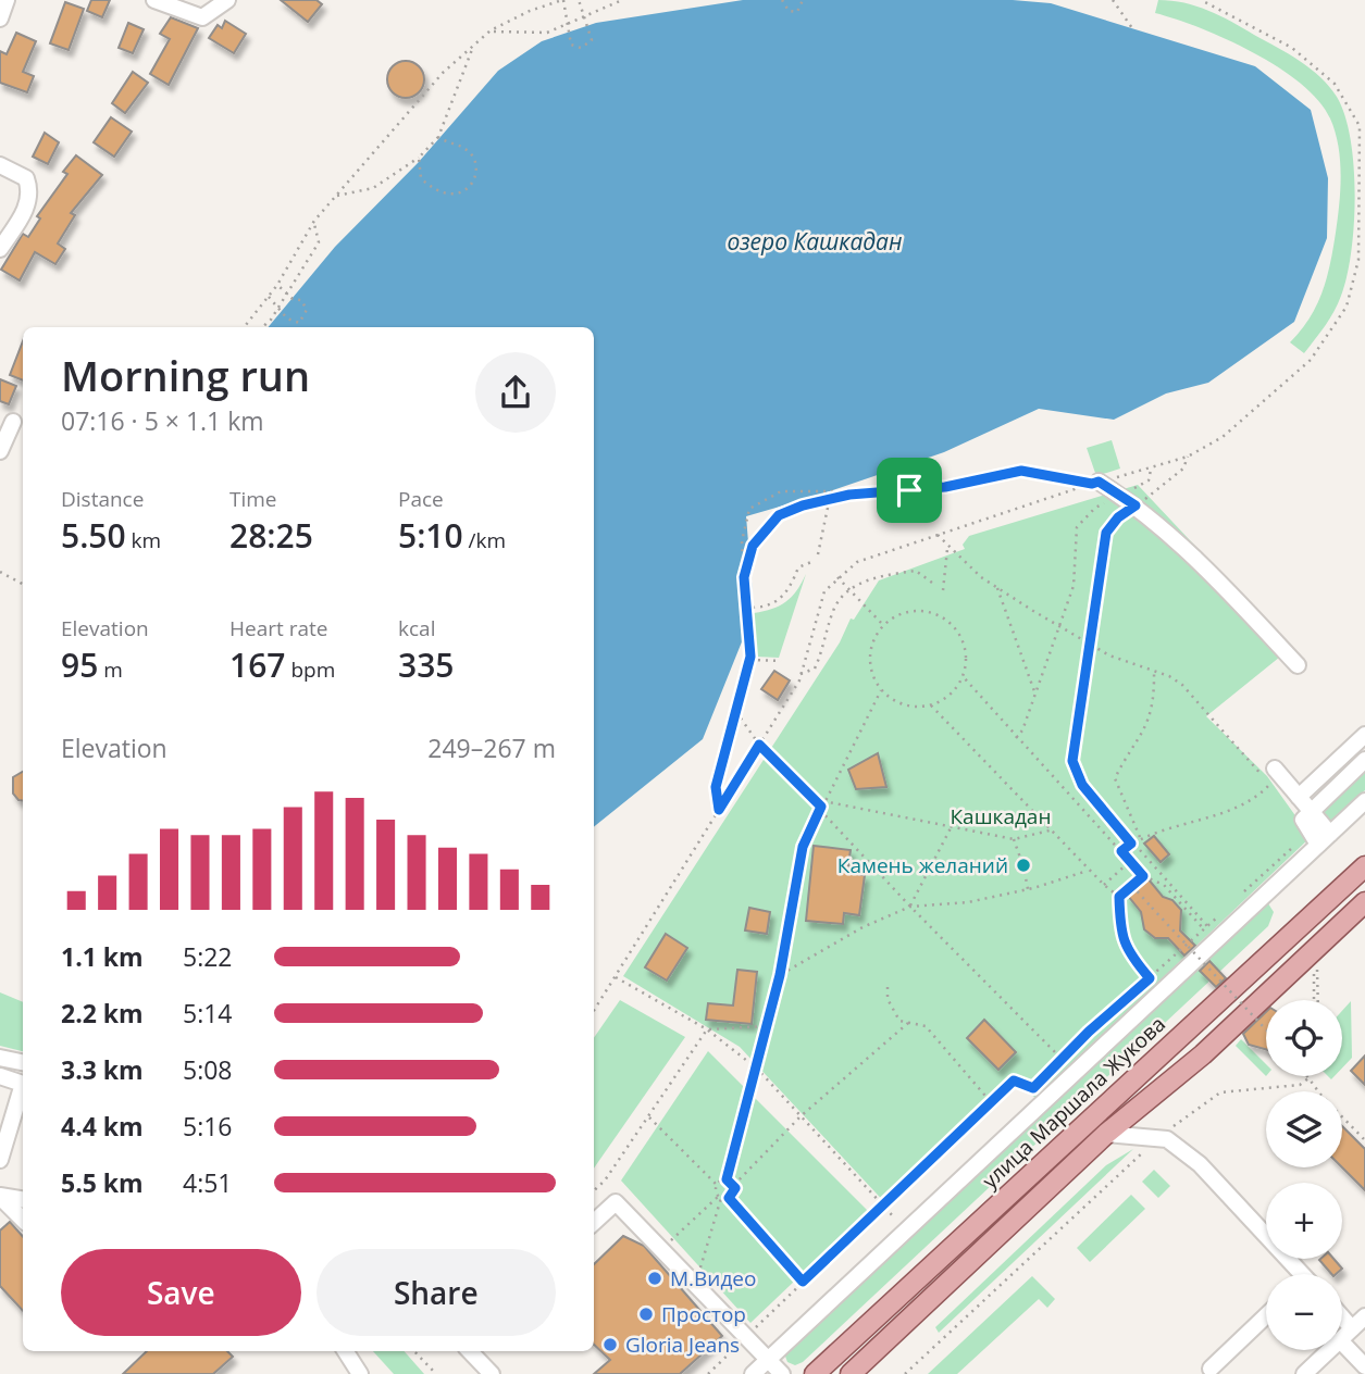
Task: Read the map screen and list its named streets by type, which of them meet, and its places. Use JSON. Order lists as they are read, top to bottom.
{
  "streets": {
    "main road": ["улица Маршала Жукова"]
  },
  "water": ["озеро Кашкадан"],
  "parks": ["Кашкадан"],
  "places": [
    "Камень желаний",
    "М.Видео",
    "Простор",
    "Gloria Jeans"
  ],
  "page": {
    "heading": ["Morning run", "07:16 · 5 × 1.1 km"],
    "stats": [
      ["Distance", "5.50 km"],
      ["Time", "28:25"],
      ["Pace", "5:10 /km"],
      ["Elevation", "95 m"],
      ["Heart rate", "167 bpm"],
      ["kcal", "335"]
    ],
    "chart": ["Elevation", "249–267 m"],
    "list": [
      {
        "name": "1.1 km",
        "note": "5:22"
      },
      {
        "name": "2.2 km",
        "note": "5:14"
      },
      {
        "name": "3.3 km",
        "note": "5:08"
      },
      {
        "name": "4.4 km",
        "note": "5:16"
      },
      {
        "name": "5.5 km",
        "note": "4:51"
      }
    ],
    "map_buttons": ["+", "−"],
    "buttons": ["Save", "Share"]
  }
}
